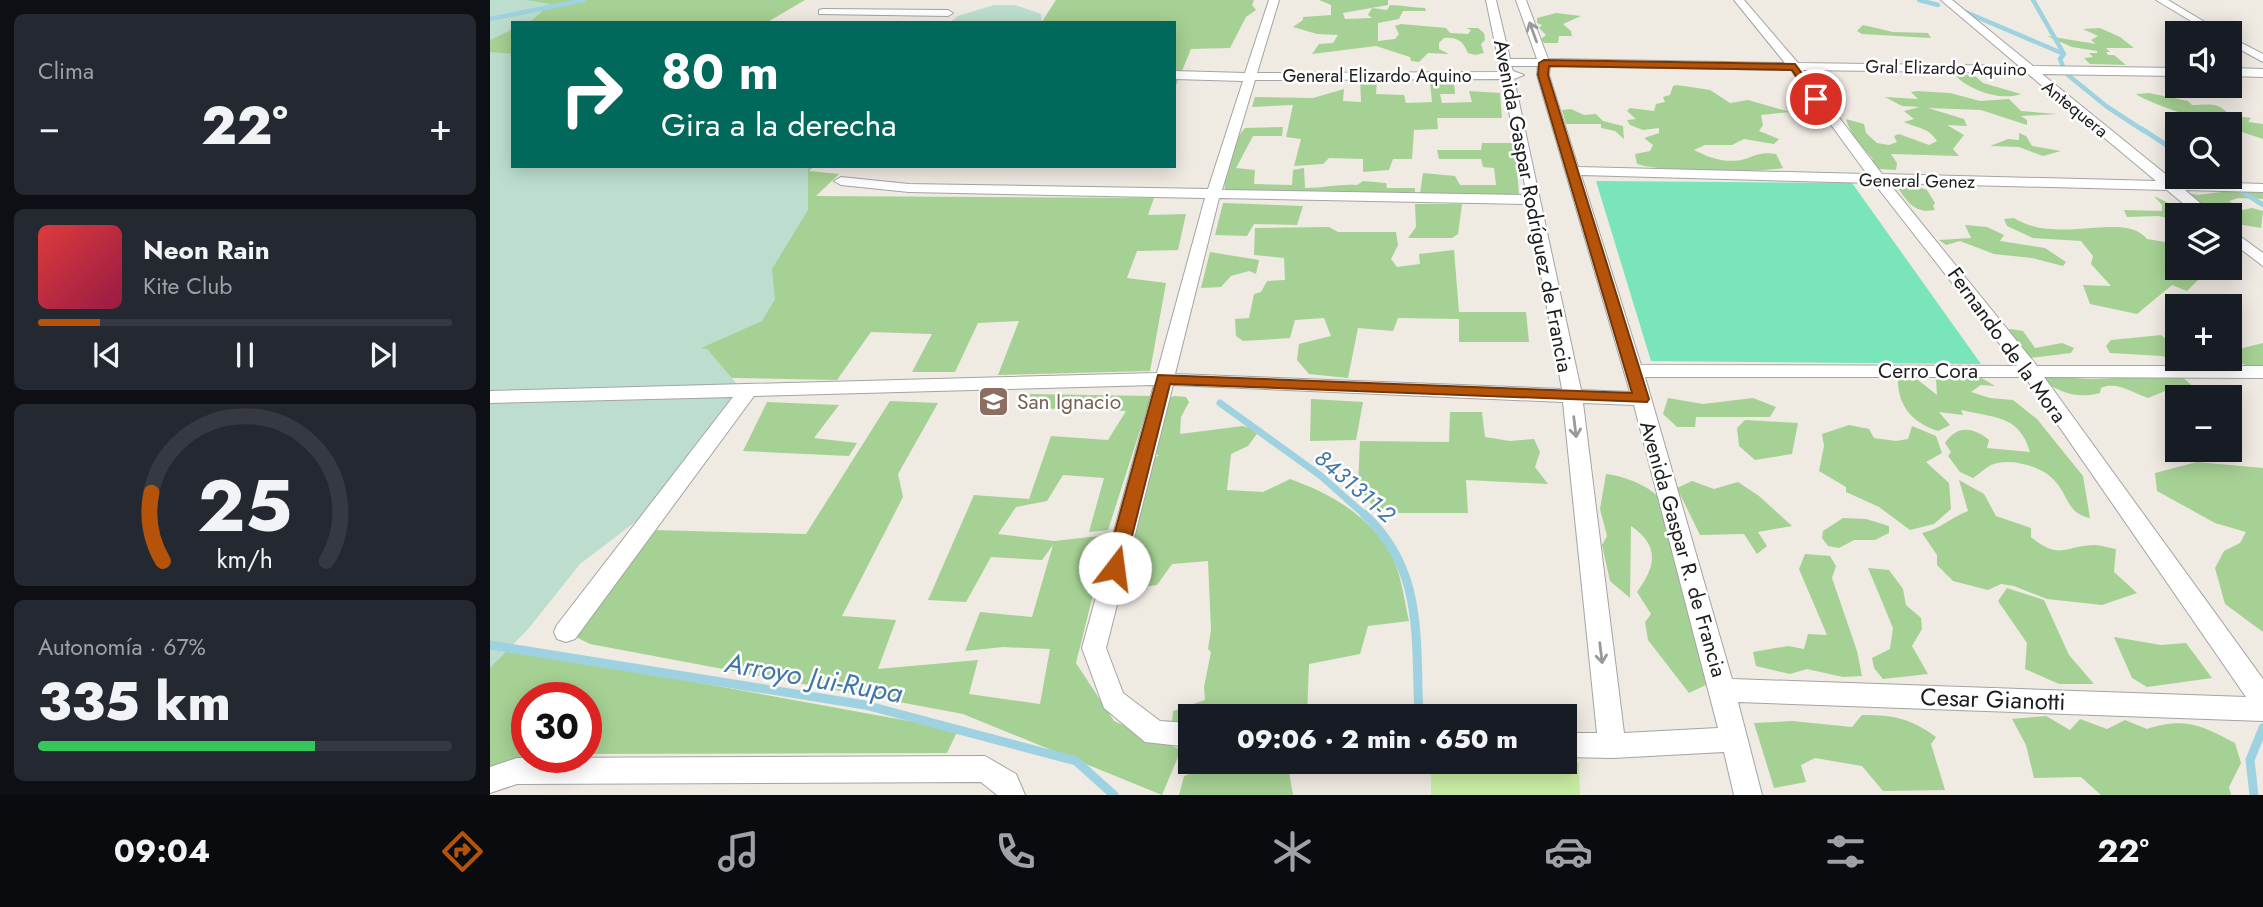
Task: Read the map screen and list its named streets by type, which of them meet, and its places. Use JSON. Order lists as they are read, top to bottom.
{
  "streets": {
    "street": [
      "Gral Elizardo Aquino",
      "General Elizardo Aquino",
      "Antequera",
      "General Genez",
      "Avenida Gaspar Rodríguez de Francia",
      "Fernando de la Mora",
      "Cerro Cora",
      "Avenida Gaspar R. de Francia",
      "Cesar Gianotti"
    ]
  },
  "crossings": [
    ["Gral Elizardo Aquino", "General Elizardo Aquino"],
    ["Gral Elizardo Aquino", "Antequera"],
    ["Gral Elizardo Aquino", "Avenida Gaspar Rodríguez de Francia"],
    ["Gral Elizardo Aquino", "Fernando de la Mora"],
    ["Gral Elizardo Aquino", "Avenida Gaspar R. de Francia"],
    ["General Elizardo Aquino", "Avenida Gaspar Rodríguez de Francia"],
    ["General Elizardo Aquino", "Avenida Gaspar R. de Francia"],
    ["General Genez", "Fernando de la Mora"],
    ["General Genez", "Avenida Gaspar R. de Francia"],
    ["Avenida Gaspar Rodríguez de Francia", "Avenida Gaspar R. de Francia"],
    ["Fernando de la Mora", "Cerro Cora"],
    ["Cerro Cora", "Avenida Gaspar R. de Francia"],
    ["Avenida Gaspar R. de Francia", "Cesar Gianotti"]
  ],
  "water": ["8431311-2", "Arroyo Jui-Rupa"],
  "places": {
    "school or university": ["San Ignacio"]
  },
  "page": {
    "tile": [
      "Clima",
      ["Autonomía · 67%", "335 km"]
    ],
    "map_buttons": ["+", "−"],
    "turn": ["80 m", "Gira a la derecha"],
    "heat": ["−", "22°", "+"],
    "song": ["Neon Rain", "Kite Club"],
    "limit": "30",
    "trip": "09:06 · 2 min · 650 m",
    "tabs": ["09:04", "22°"],
    "gauge": ["25", "km/h"]
  }
}
